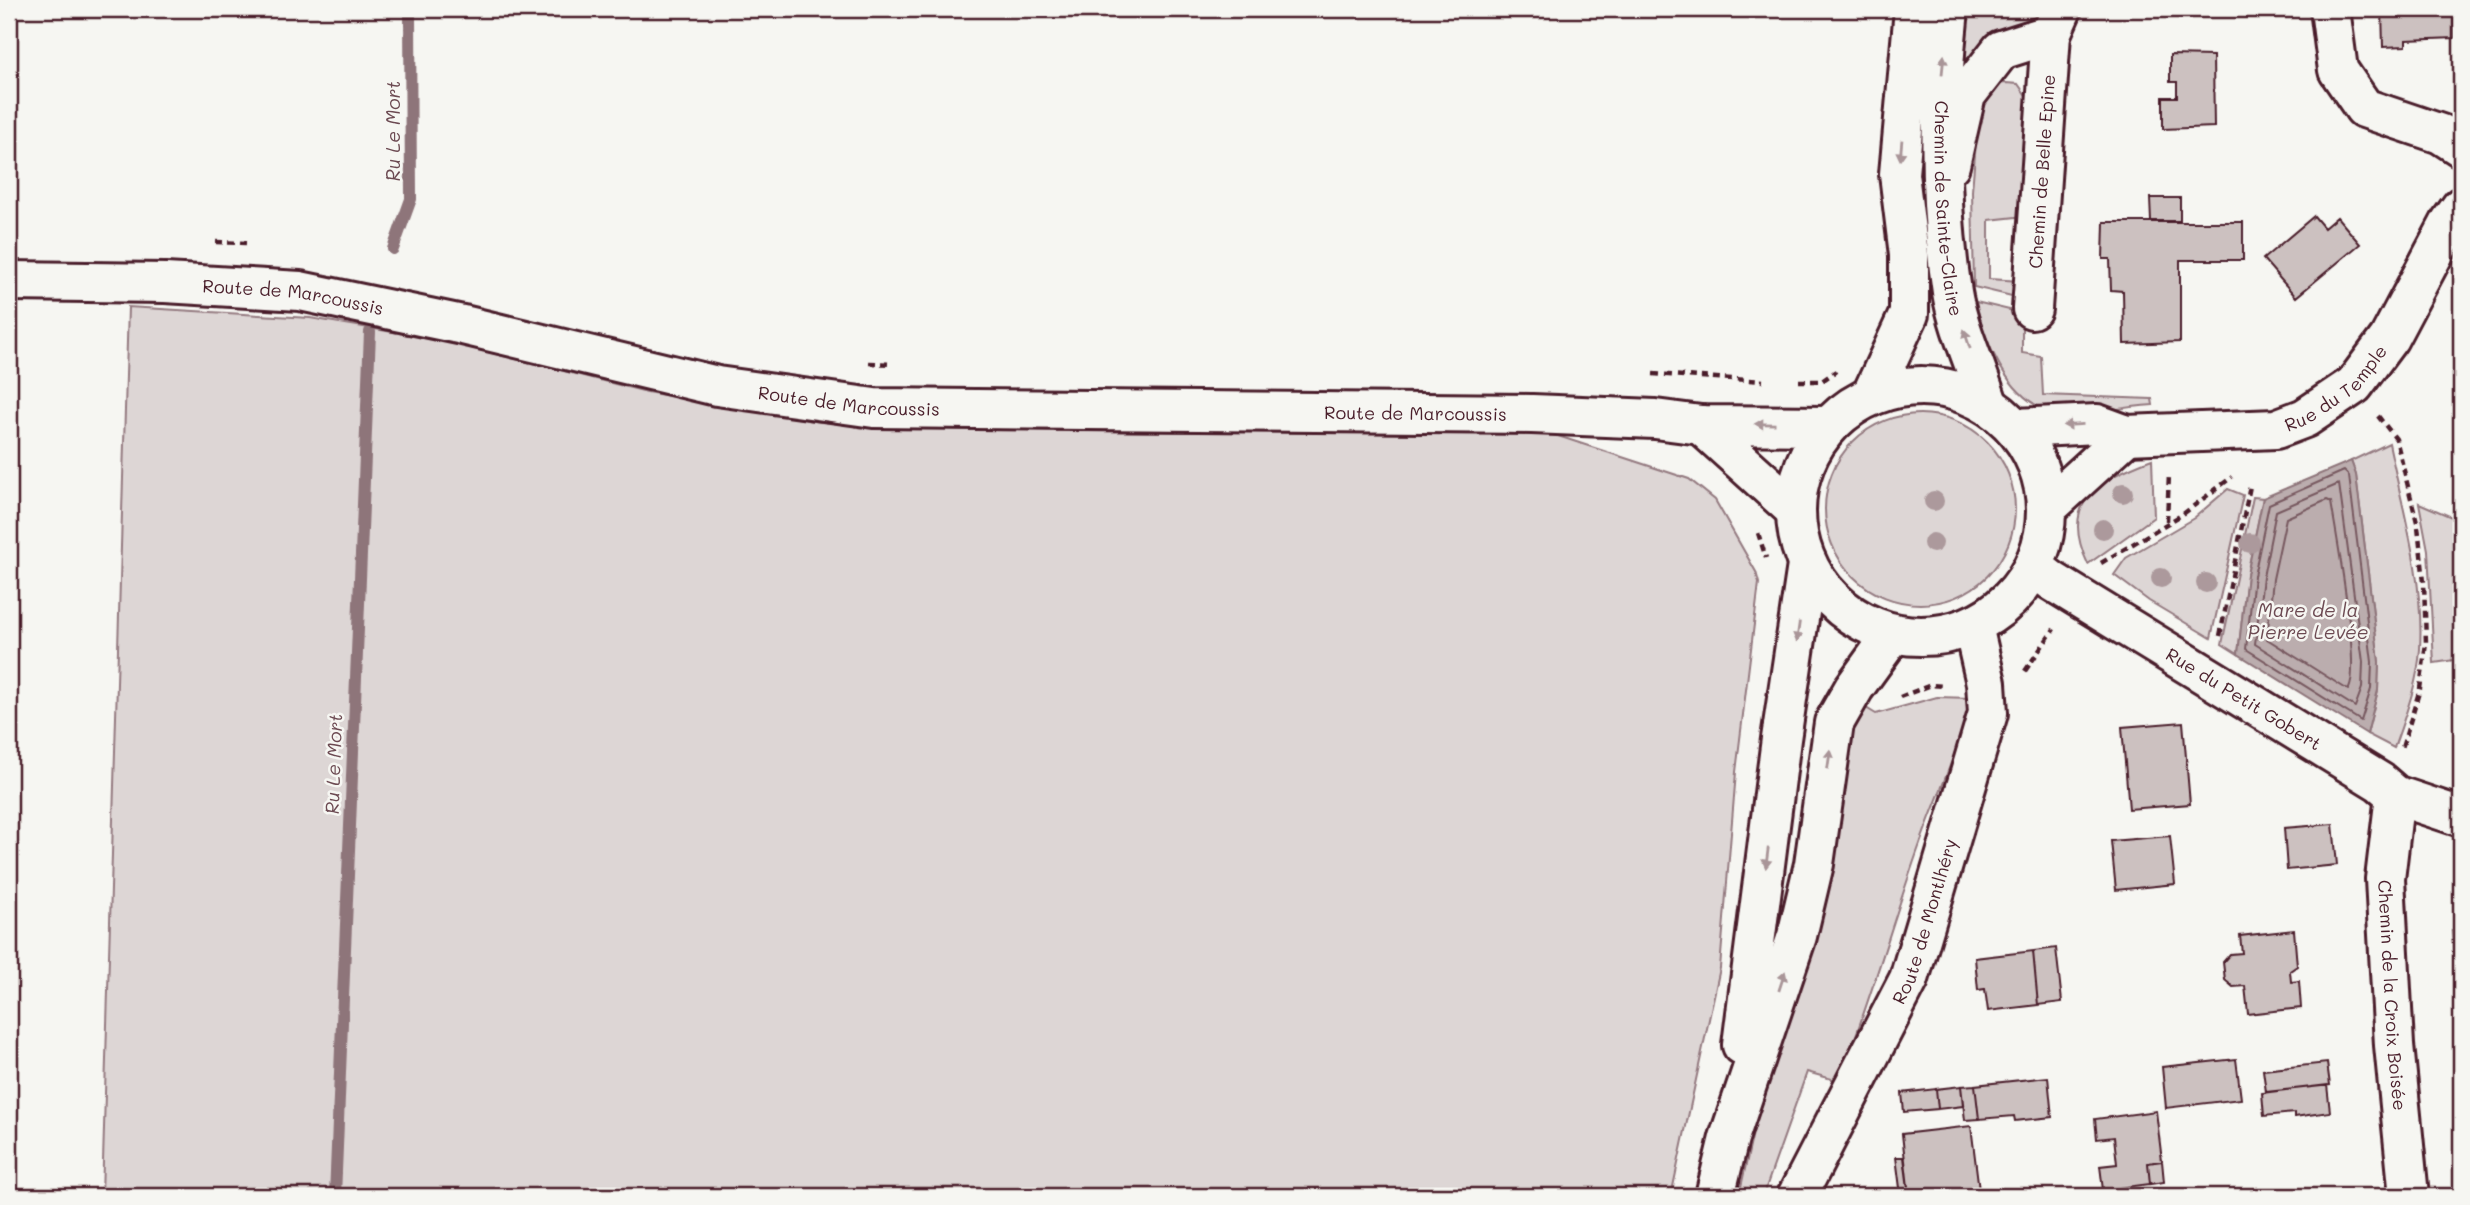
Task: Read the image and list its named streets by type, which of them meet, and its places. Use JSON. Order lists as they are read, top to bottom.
{
  "streets": {
    "street": [
      "Chemin de Belle Epine",
      "Chemin de Sainte-Claire",
      "Route de Marcoussis",
      "Rue du Temple",
      "Rue du Petit Gobert",
      "Route de Montlhéry",
      "Chemin de la Croix Boisée"
    ]
  },
  "crossings": [
    ["Chemin de Belle Epine", "Chemin de Sainte-Claire"],
    ["Chemin de Sainte-Claire", "Rue du Temple"],
    ["Chemin de Sainte-Claire", "Rue du Petit Gobert"],
    ["Chemin de Sainte-Claire", "Route de Montlhéry"],
    ["Rue du Petit Gobert", "Chemin de la Croix Boisée"]
  ],
  "water": ["Ru Le Mort", "Mare de la Pierre Levée"]
}
